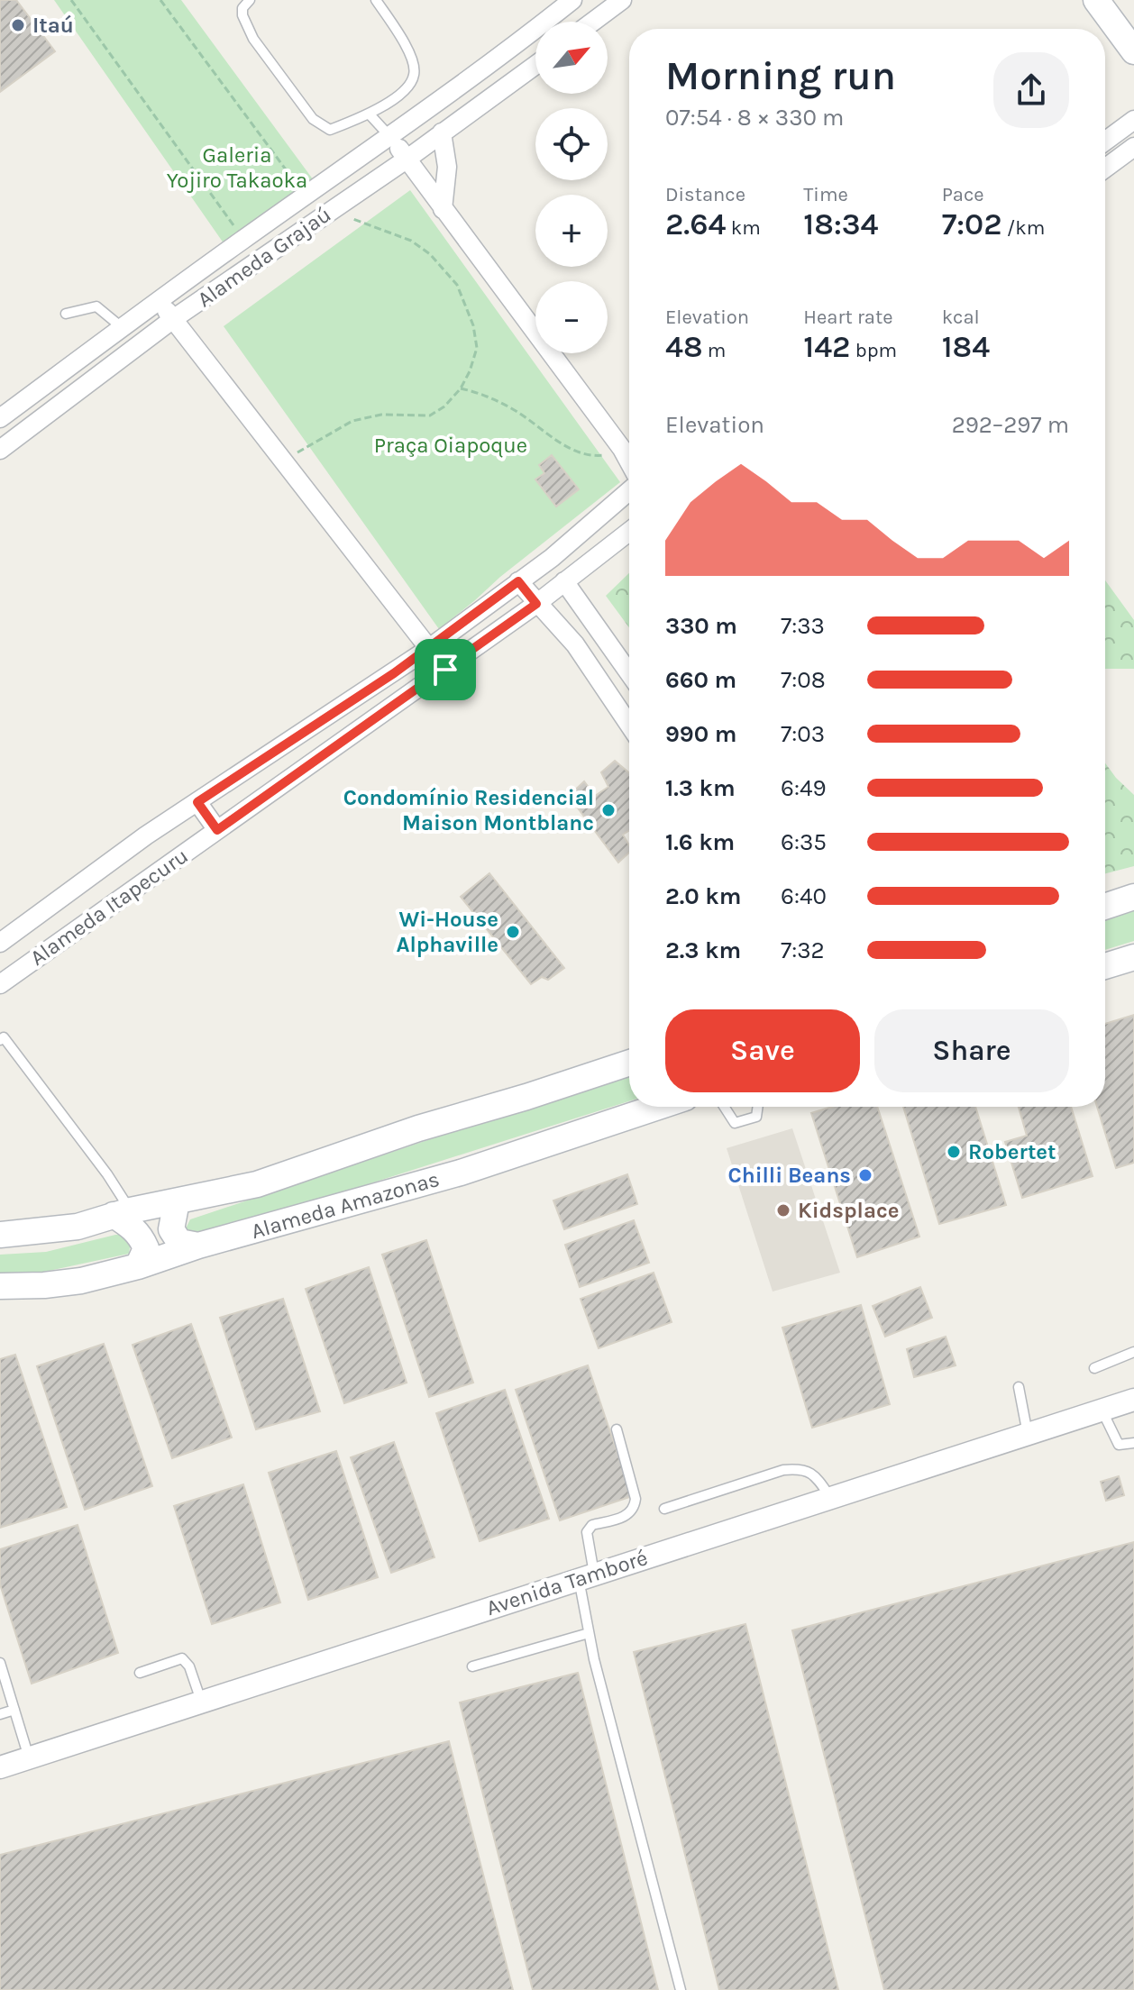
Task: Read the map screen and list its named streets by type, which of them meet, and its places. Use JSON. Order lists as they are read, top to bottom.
{
  "streets": {
    "main road": ["Alameda Amazonas"],
    "street": ["Alameda Grajaú", "Alameda Itapecuru", "Avenida Tamboré"]
  },
  "parks": ["Galeria Yojiro Takaoka", "Praça Oiapoque"],
  "places": [
    "Itaú",
    "Condomínio Residencial Maison Montblanc",
    "Wi-House Alphaville",
    "Robertet",
    "Chilli Beans",
    "Kidsplace"
  ],
  "north": "top right",
  "page": {
    "map_buttons": ["+", "−"],
    "heading": ["Morning run", "07:54 · 8 × 330 m"],
    "stats": [
      ["Distance", "2.64 km"],
      ["Time", "18:34"],
      ["Pace", "7:02 /km"],
      ["Elevation", "48 m"],
      ["Heart rate", "142 bpm"],
      ["kcal", "184"]
    ],
    "chart": ["Elevation", "292–297 m"],
    "list": [
      {
        "name": "330 m",
        "note": "7:33"
      },
      {
        "name": "660 m",
        "note": "7:08"
      },
      {
        "name": "990 m",
        "note": "7:03"
      },
      {
        "name": "1.3 km",
        "note": "6:49"
      },
      {
        "name": "1.6 km",
        "note": "6:35"
      },
      {
        "name": "2.0 km",
        "note": "6:40"
      },
      {
        "name": "2.3 km",
        "note": "7:32"
      }
    ],
    "buttons": ["Save", "Share"]
  }
}
